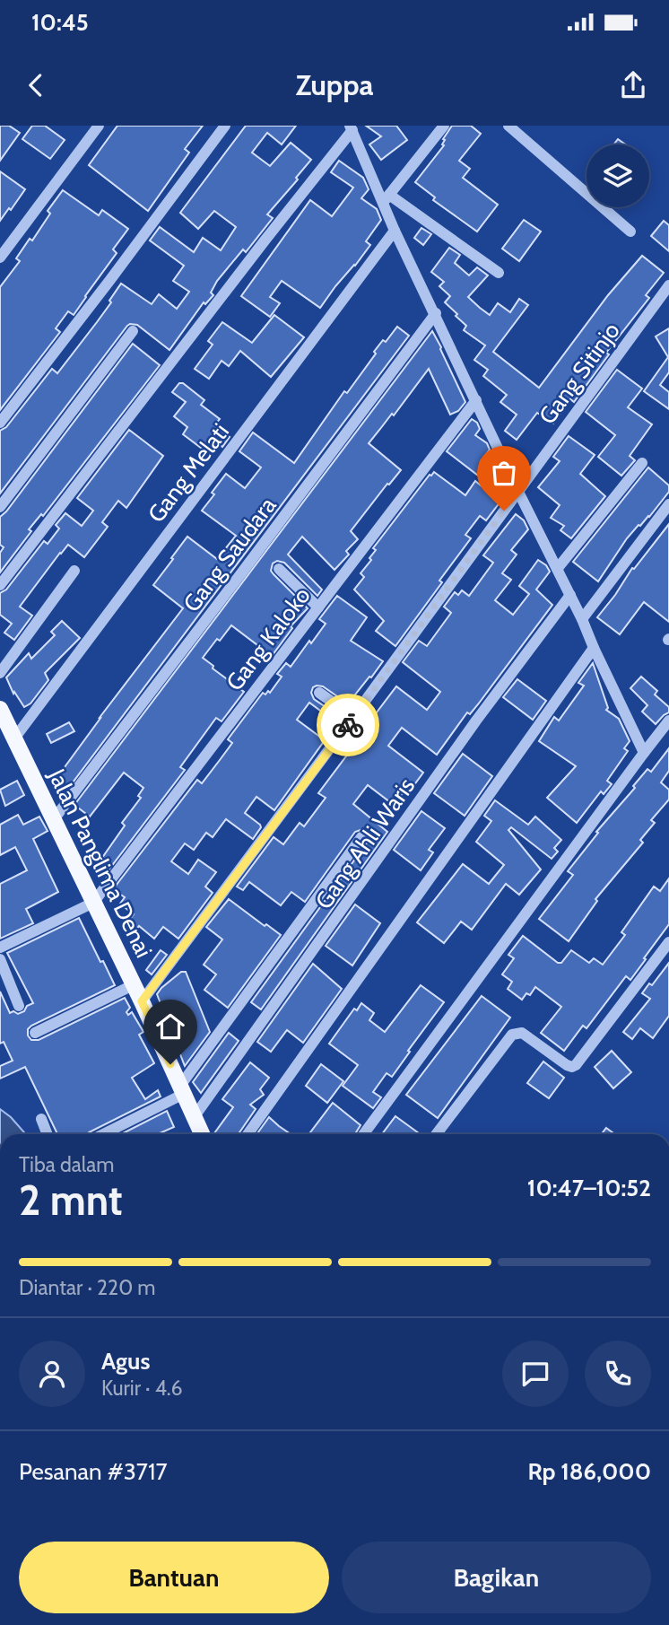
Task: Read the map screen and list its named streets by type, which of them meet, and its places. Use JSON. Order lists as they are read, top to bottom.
{
  "streets": {
    "main road": ["Jalan Panglima Denai"],
    "street": [
      "Gang Sitinjo",
      "Gang Melati",
      "Gang Saudara",
      "Gang Kaloko",
      "Gang Ahli Waris"
    ]
  },
  "crossings": [
    ["Gang Sitinjo", "Jalan Panglima Denai"],
    ["Gang Melati", "Jalan Panglima Denai"],
    ["Gang Saudara", "Jalan Panglima Denai"],
    ["Gang Kaloko", "Jalan Panglima Denai"],
    ["Gang Ahli Waris", "Jalan Panglima Denai"]
  ],
  "page": {
    "status": "10:45",
    "header": "Zuppa",
    "heading": ["2 mnt", "Tiba dalam", "10:47–10:52"],
    "panel": [
      "Agus",
      "Kurir · 4.6",
      "Pesanan #3717",
      "Rp 186,000"
    ],
    "bar": "Diantar · 220 m",
    "buttons": ["Bantuan", "Bagikan"]
  }
}
